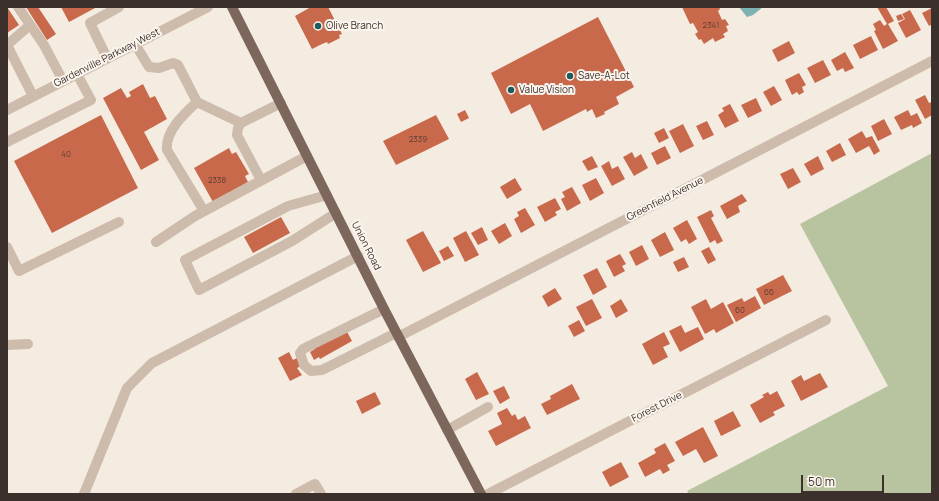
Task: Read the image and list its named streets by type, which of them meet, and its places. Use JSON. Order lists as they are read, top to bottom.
{
  "streets": {
    "main road": ["Union Road"],
    "street": ["Gardenville Parkway West", "Greenfield Avenue", "Forest Drive"]
  },
  "crossings": [
    ["Greenfield Avenue", "Union Road"]
  ],
  "places": ["Olive Branch", "Save-A-Lot", "Value Vision"],
  "house_numbers": [
    "2341",
    "2339",
    "40",
    "2338",
    "66",
    "60"
  ],
  "scale_bar": "50 m"
}
